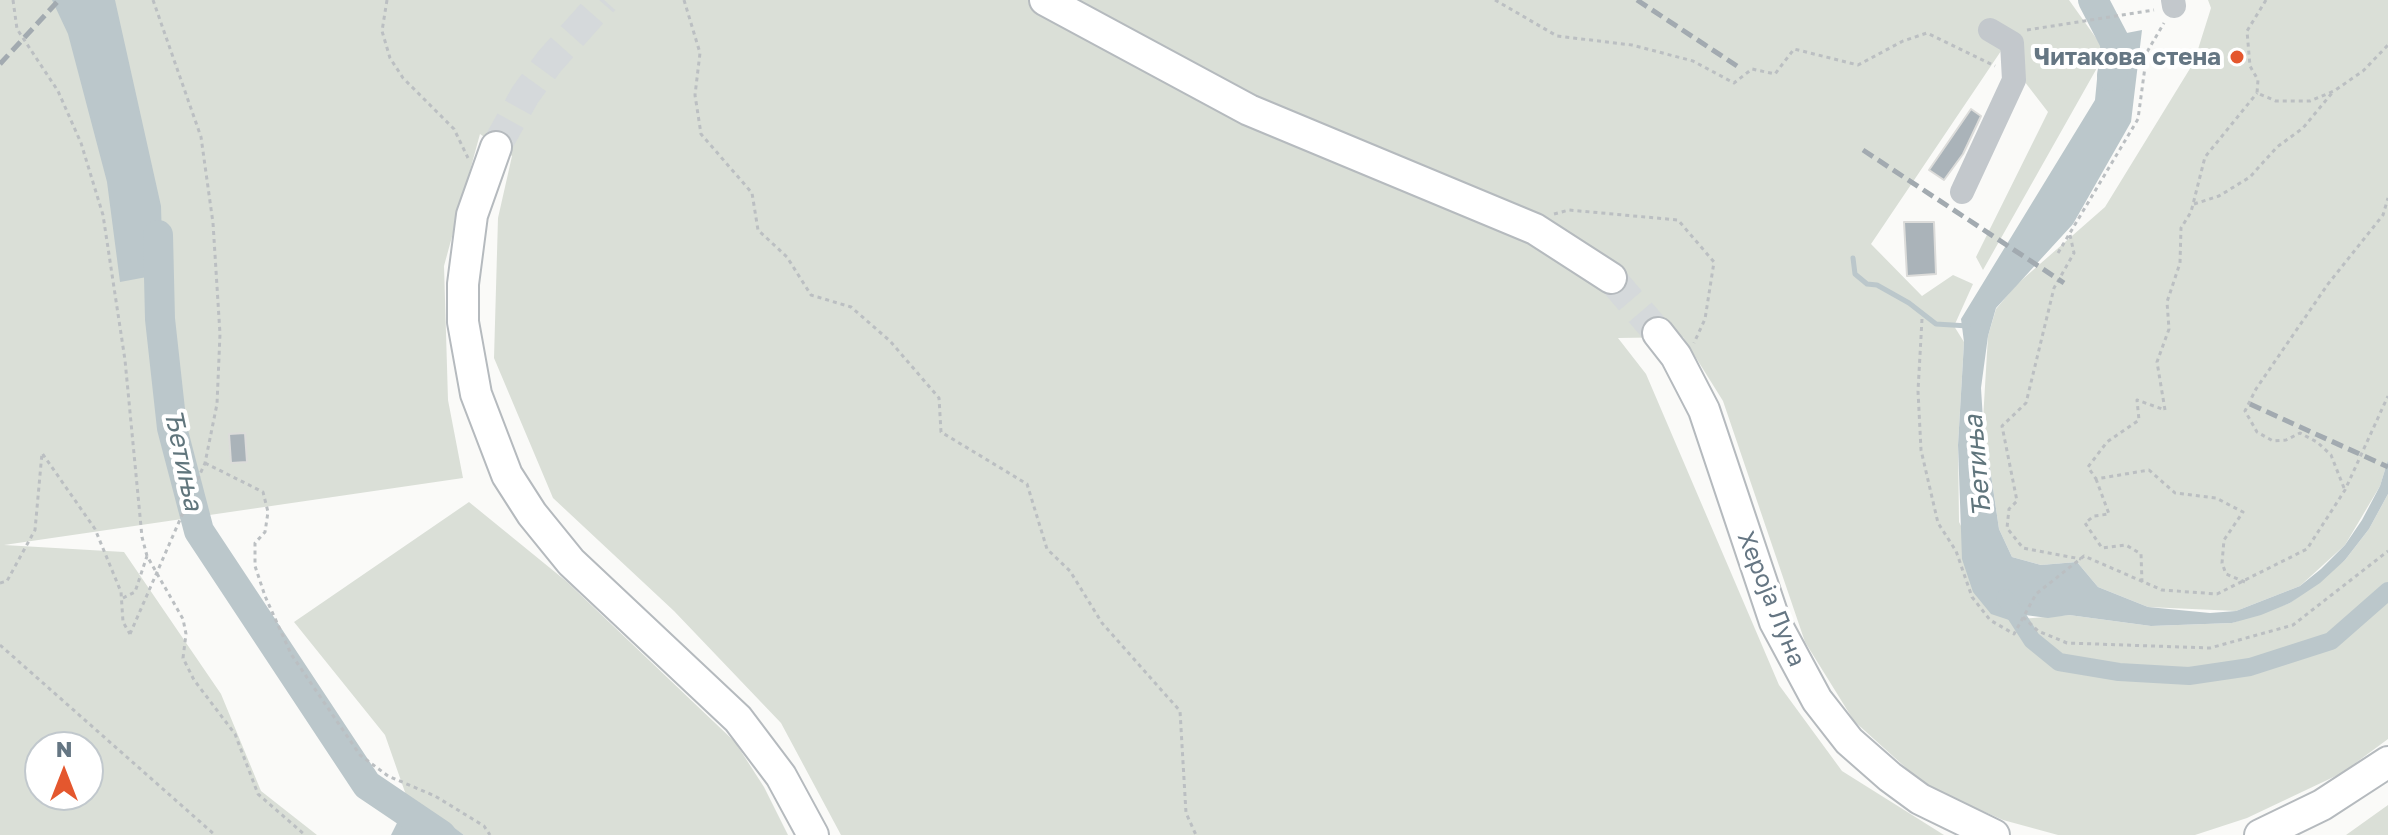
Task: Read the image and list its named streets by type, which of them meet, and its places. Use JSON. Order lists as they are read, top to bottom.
{
  "streets": {
    "main road": ["Хероја Луна"]
  },
  "water": ["Ђетиња"],
  "places": ["Читакова стена"],
  "north": "top"
}
